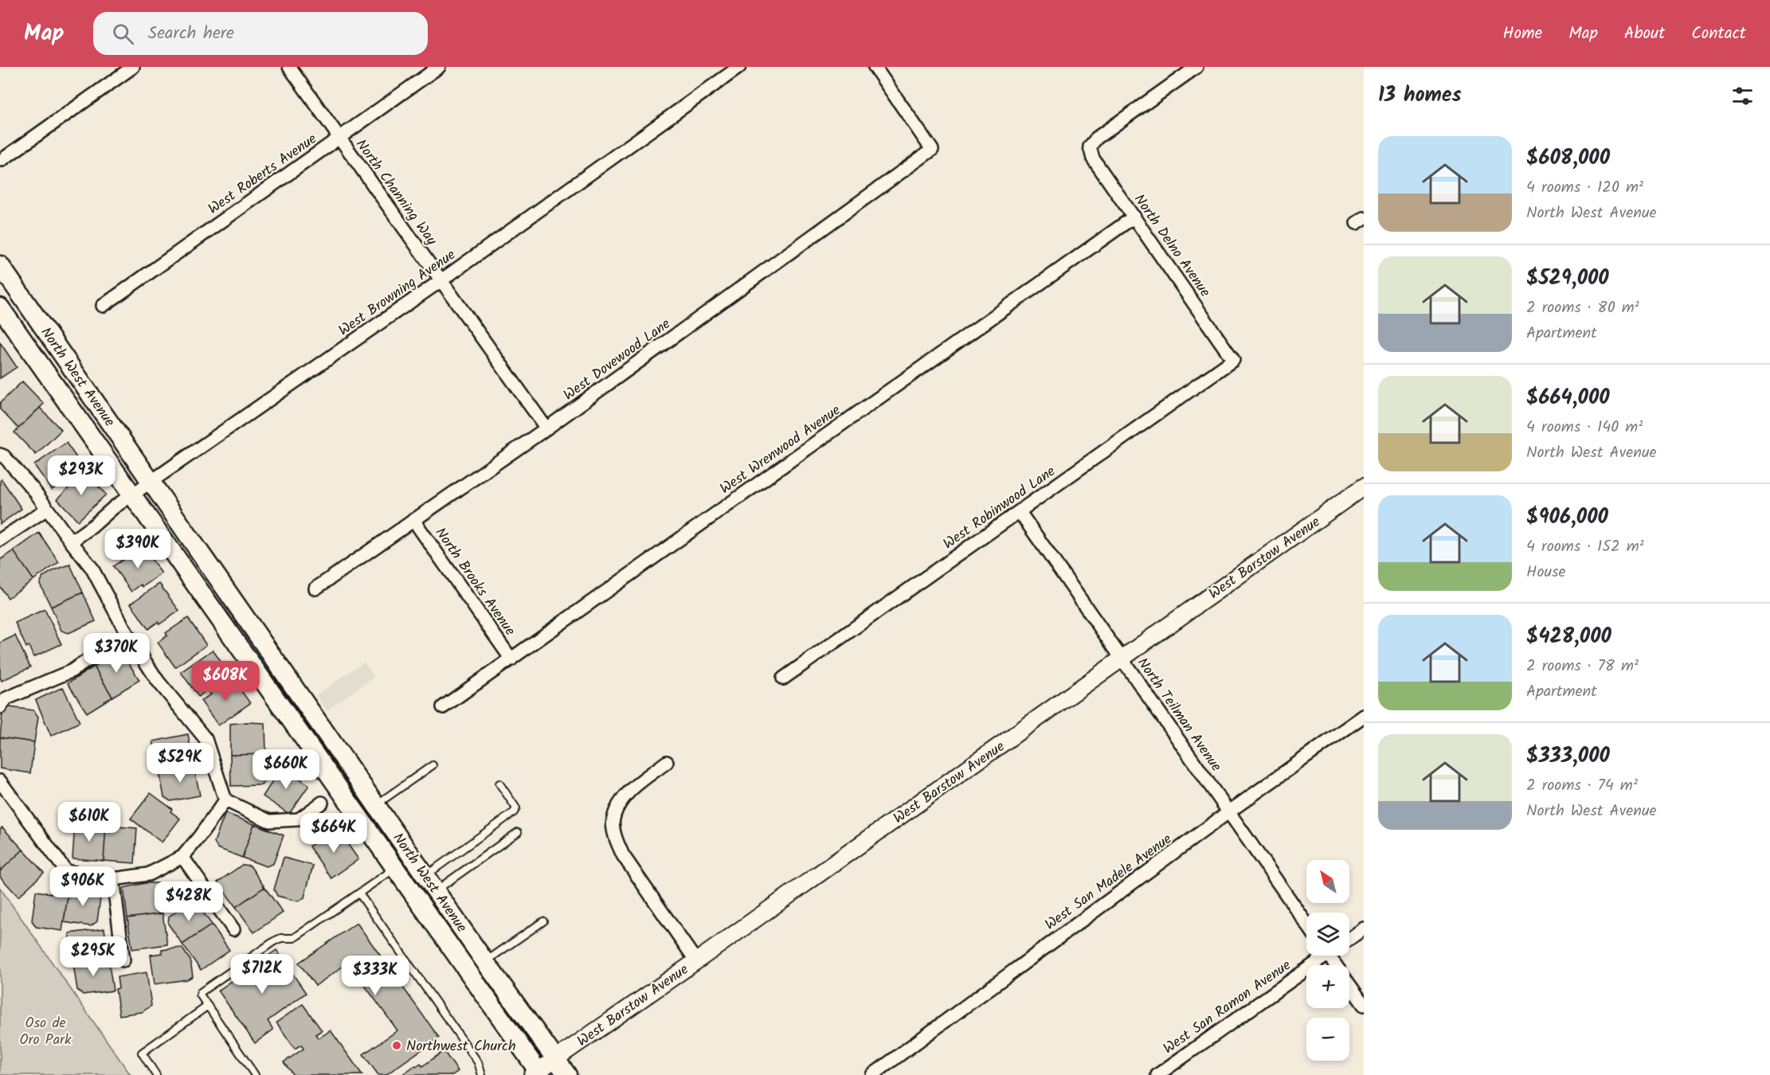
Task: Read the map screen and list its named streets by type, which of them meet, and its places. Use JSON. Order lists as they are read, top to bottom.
{
  "streets": {
    "main road": ["North West Avenue"],
    "street": [
      "West Roberts Avenue",
      "North Channing Way",
      "North Delno Avenue",
      "West Browning Avenue",
      "West Dovewood Lane",
      "West Wrenwood Avenue",
      "West Robinwood Lane",
      "West Barstow Avenue",
      "North Brooks Avenue",
      "North Teilman Avenue",
      "West San Madele Avenue",
      "West San Ramon Avenue"
    ]
  },
  "crossings": [
    ["West Roberts Avenue", "North Channing Way"],
    ["North Channing Way", "West Browning Avenue"],
    ["North Channing Way", "West Dovewood Lane"],
    ["North Delno Avenue", "West Wrenwood Avenue"],
    ["North Delno Avenue", "West Robinwood Lane"],
    ["West Browning Avenue", "North West Avenue"],
    ["West Dovewood Lane", "North Brooks Avenue"],
    ["North West Avenue", "West Barstow Avenue"],
    ["West Wrenwood Avenue", "North Brooks Avenue"],
    ["West Robinwood Lane", "North Teilman Avenue"],
    ["West Barstow Avenue", "North Teilman Avenue"],
    ["North Teilman Avenue", "West San Madele Avenue"]
  ],
  "parks": ["Oso de Oro Park"],
  "places": ["Northwest Church"],
  "north": "top left",
  "page": {
    "header": "Map",
    "search": "Search here",
    "nav": [
      "Home",
      "Map",
      "About",
      "Contact"
    ],
    "heading": "13 homes",
    "list": [
      {
        "name": "$608,000",
        "note": "4 rooms · 120 m² · North West Avenue"
      },
      {
        "name": "$529,000",
        "note": "2 rooms · 80 m² · Apartment"
      },
      {
        "name": "$664,000",
        "note": "4 rooms · 140 m² · North West Avenue"
      },
      {
        "name": "$906,000",
        "note": "4 rooms · 152 m² · House"
      },
      {
        "name": "$428,000",
        "note": "2 rooms · 78 m² · Apartment"
      },
      {
        "name": "$333,000",
        "note": "2 rooms · 74 m² · North West Avenue"
      }
    ],
    "price": [
      "$293K",
      "$390K",
      "$370K",
      "$608K",
      "$529K",
      "$660K",
      "$610K",
      "$664K",
      "$906K",
      "$428K",
      "$295K",
      "$712K",
      "$333K"
    ],
    "map_buttons": ["+", "−"]
  }
}
